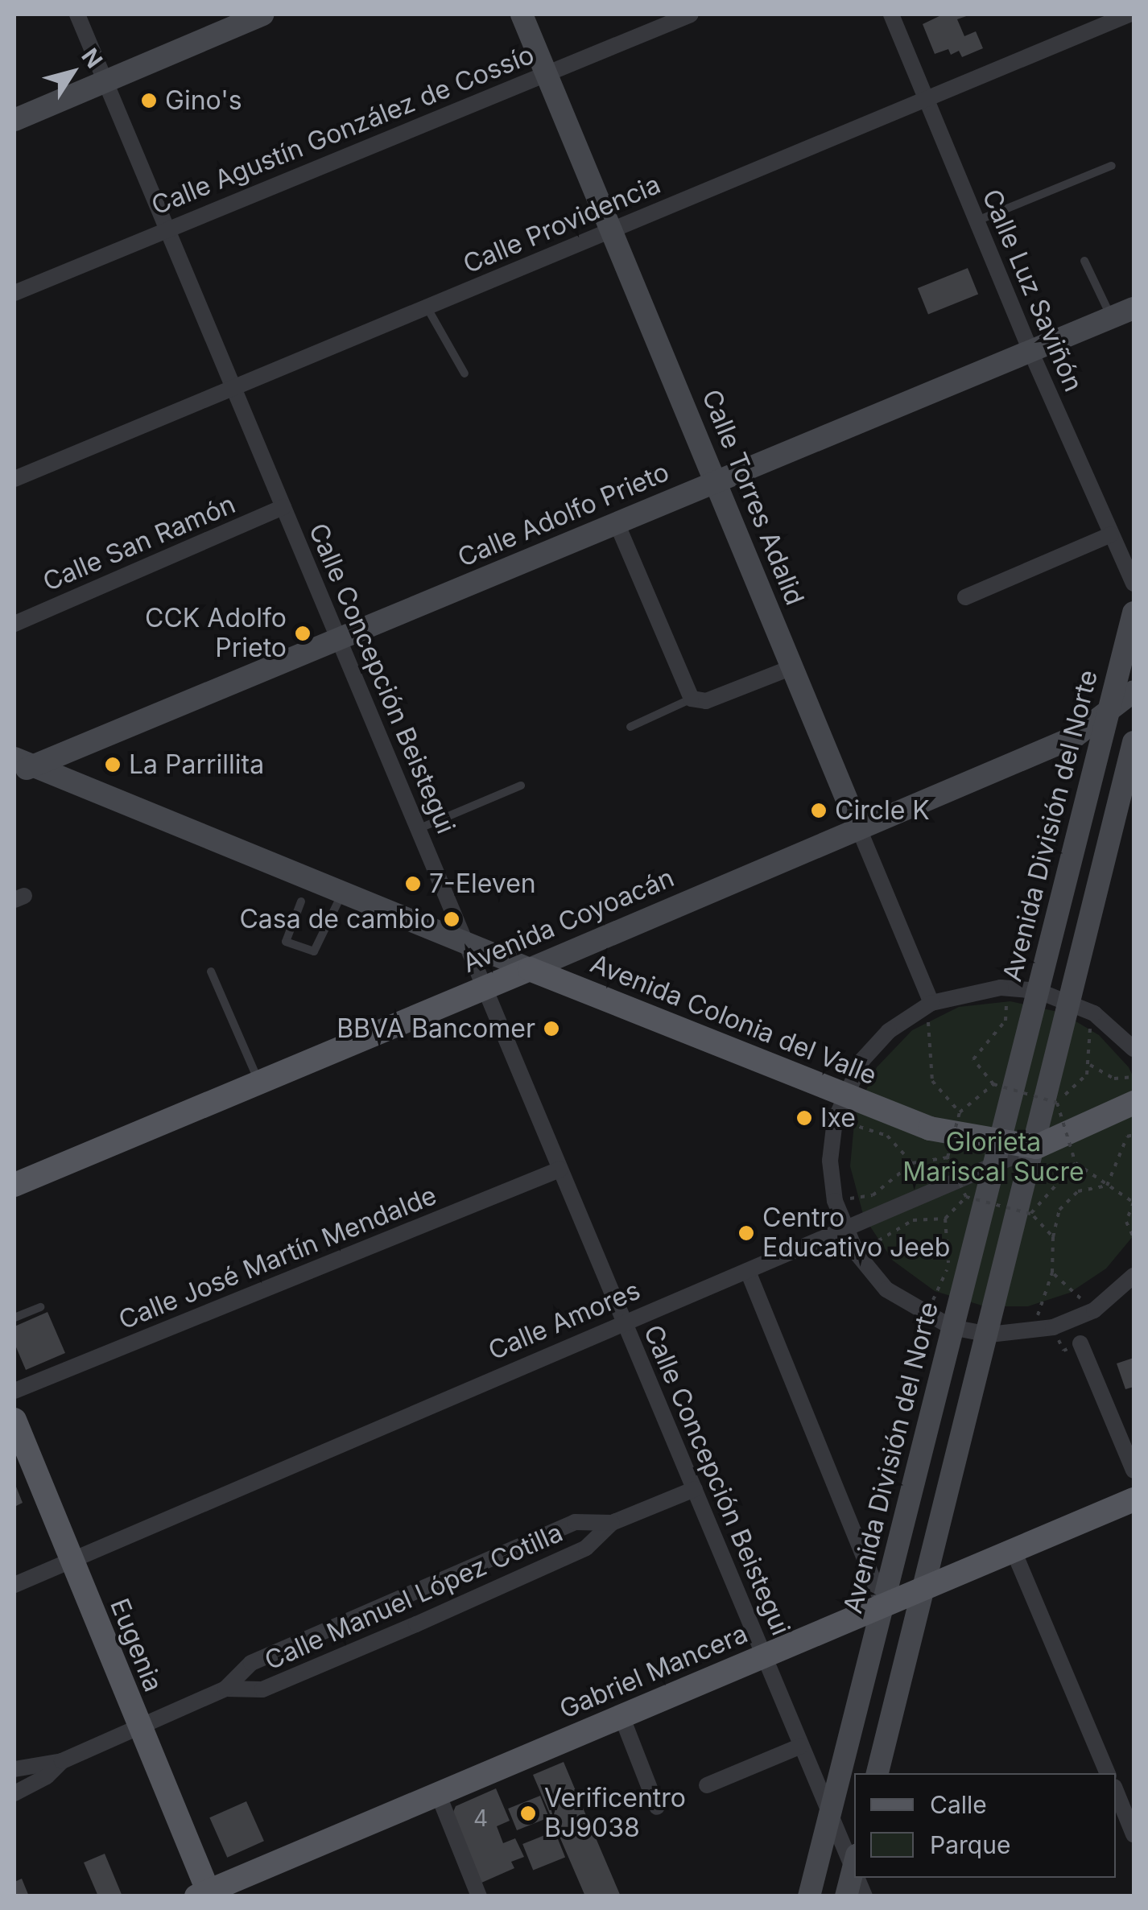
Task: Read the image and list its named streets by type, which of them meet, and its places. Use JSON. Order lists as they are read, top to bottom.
{
  "streets": {
    "main road": [
      "Avenida Coyoacán",
      "Avenida Colonia del Valle",
      "Eugenia",
      "Gabriel Mancera"
    ],
    "street": [
      "Calle Agustín González de Cossío",
      "Calle Providencia",
      "Calle Luz Saviñón",
      "Calle Torres Adalid",
      "Calle Adolfo Prieto",
      "Calle San Ramón",
      "Calle Concepción Beistegui",
      "Avenida División del Norte",
      "Calle José Martín Mendalde",
      "Calle Amores",
      "Calle Manuel López Cotilla"
    ]
  },
  "crossings": [
    ["Calle Agustín González de Cossío", "Calle Torres Adalid"],
    ["Calle Agustín González de Cossío", "Calle Concepción Beistegui"],
    ["Calle Providencia", "Calle Luz Saviñón"],
    ["Calle Providencia", "Calle Torres Adalid"],
    ["Calle Providencia", "Calle Concepción Beistegui"],
    ["Calle Luz Saviñón", "Calle Adolfo Prieto"],
    ["Calle Torres Adalid", "Calle Adolfo Prieto"],
    ["Calle Torres Adalid", "Avenida Coyoacán"],
    ["Calle Adolfo Prieto", "Calle Concepción Beistegui"],
    ["Calle Adolfo Prieto", "Avenida Colonia del Valle"],
    ["Calle San Ramón", "Calle Concepción Beistegui"],
    ["Calle Concepción Beistegui", "Avenida División del Norte"],
    ["Calle Concepción Beistegui", "Avenida Coyoacán"],
    ["Calle Concepción Beistegui", "Avenida Colonia del Valle"],
    ["Calle Concepción Beistegui", "Calle José Martín Mendalde"],
    ["Calle Concepción Beistegui", "Calle Amores"],
    ["Calle Concepción Beistegui", "Calle Manuel López Cotilla"],
    ["Calle Concepción Beistegui", "Gabriel Mancera"],
    ["Avenida División del Norte", "Avenida Coyoacán"],
    ["Avenida División del Norte", "Avenida Colonia del Valle"],
    ["Avenida División del Norte", "Calle Amores"],
    ["Avenida División del Norte", "Gabriel Mancera"],
    ["Avenida Coyoacán", "Avenida Colonia del Valle"],
    ["Avenida Colonia del Valle", "Calle Amores"],
    ["Calle Amores", "Eugenia"],
    ["Calle Manuel López Cotilla", "Eugenia"],
    ["Eugenia", "Gabriel Mancera"]
  ],
  "parks": ["Glorieta Mariscal Sucre"],
  "places": [
    "Gino's",
    "CCK Adolfo Prieto",
    "La Parrillita",
    "Circle K",
    "7-Eleven",
    "Casa de cambio",
    "BBVA Bancomer",
    "Ixe",
    "Centro Educativo Jeeb",
    "Verificentro BJ9038"
  ],
  "house_numbers": ["4"],
  "legend": ["Calle", "Parque"],
  "north": "top right"
}
